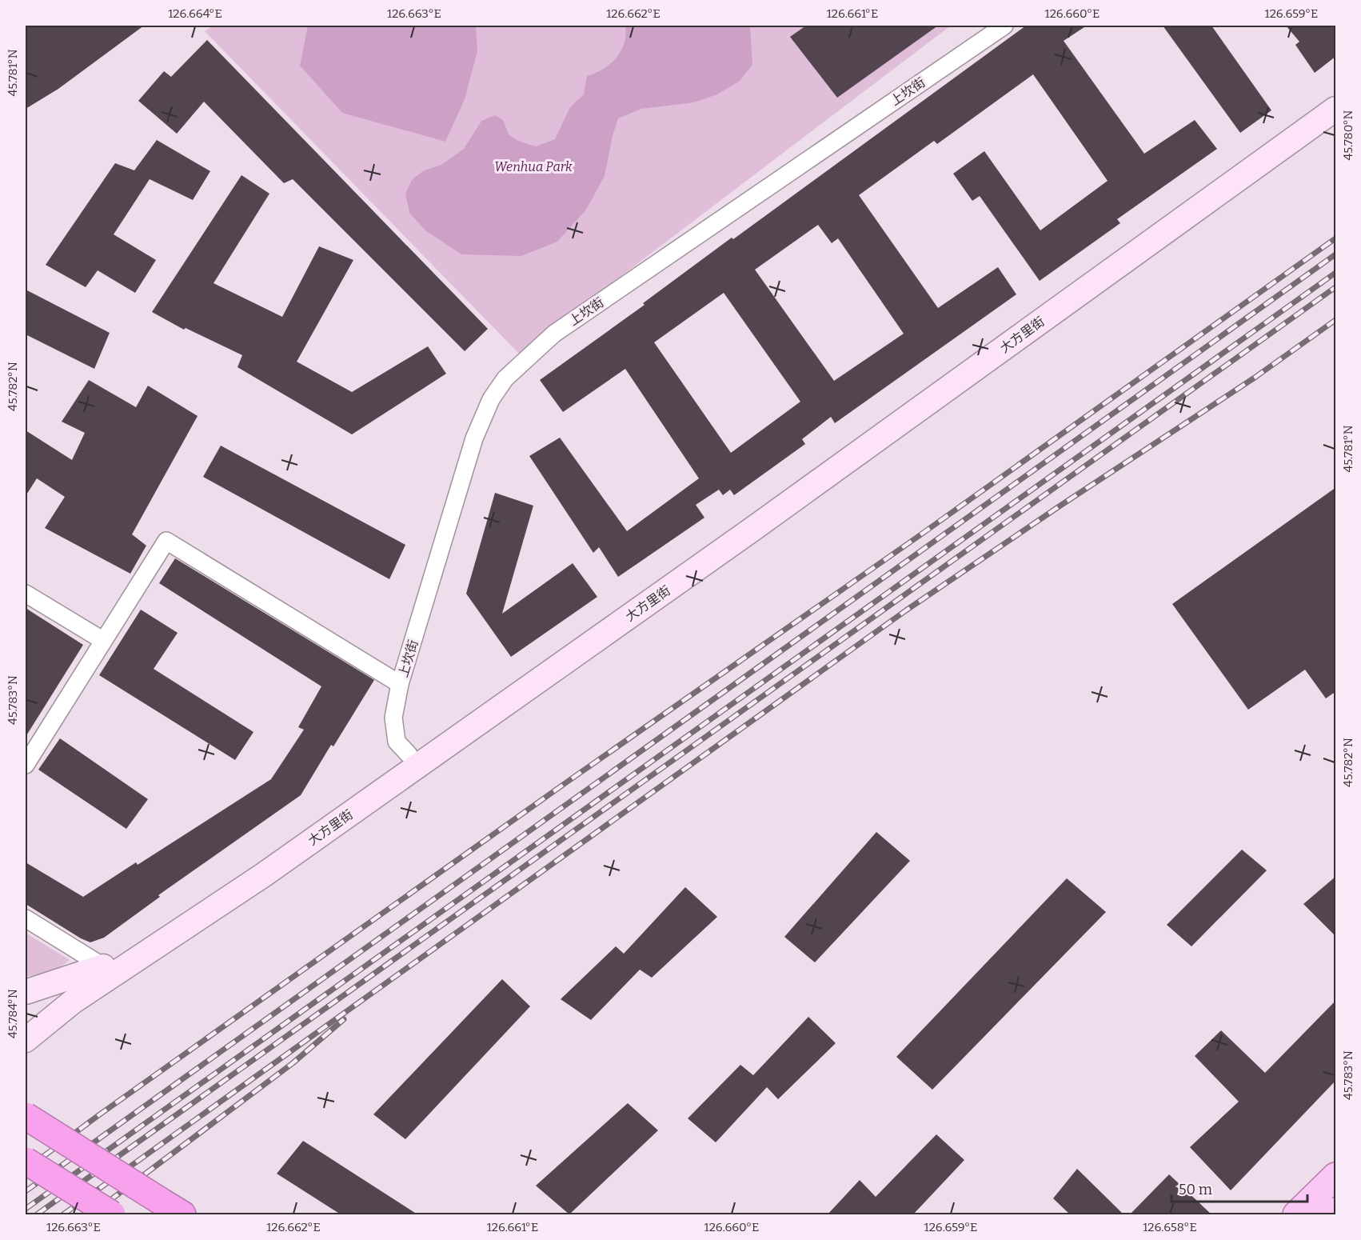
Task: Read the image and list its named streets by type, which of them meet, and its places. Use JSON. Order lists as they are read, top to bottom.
{
  "streets": {
    "main road": ["大方里街"],
    "street": ["上坎街"]
  },
  "crossings": [
    ["上坎街", "大方里街"]
  ],
  "parks": ["Wenhua Park"],
  "scale_bar": "50 m",
  "coordinates": [
    "126.664°E",
    "126.663°E",
    "126.662°E",
    "126.661°E",
    "126.660°E",
    "126.659°E",
    "45.781°N",
    "45.780°N",
    "45.782°N",
    "45.783°N",
    "45.784°N",
    "126.658°E"
  ]
}
